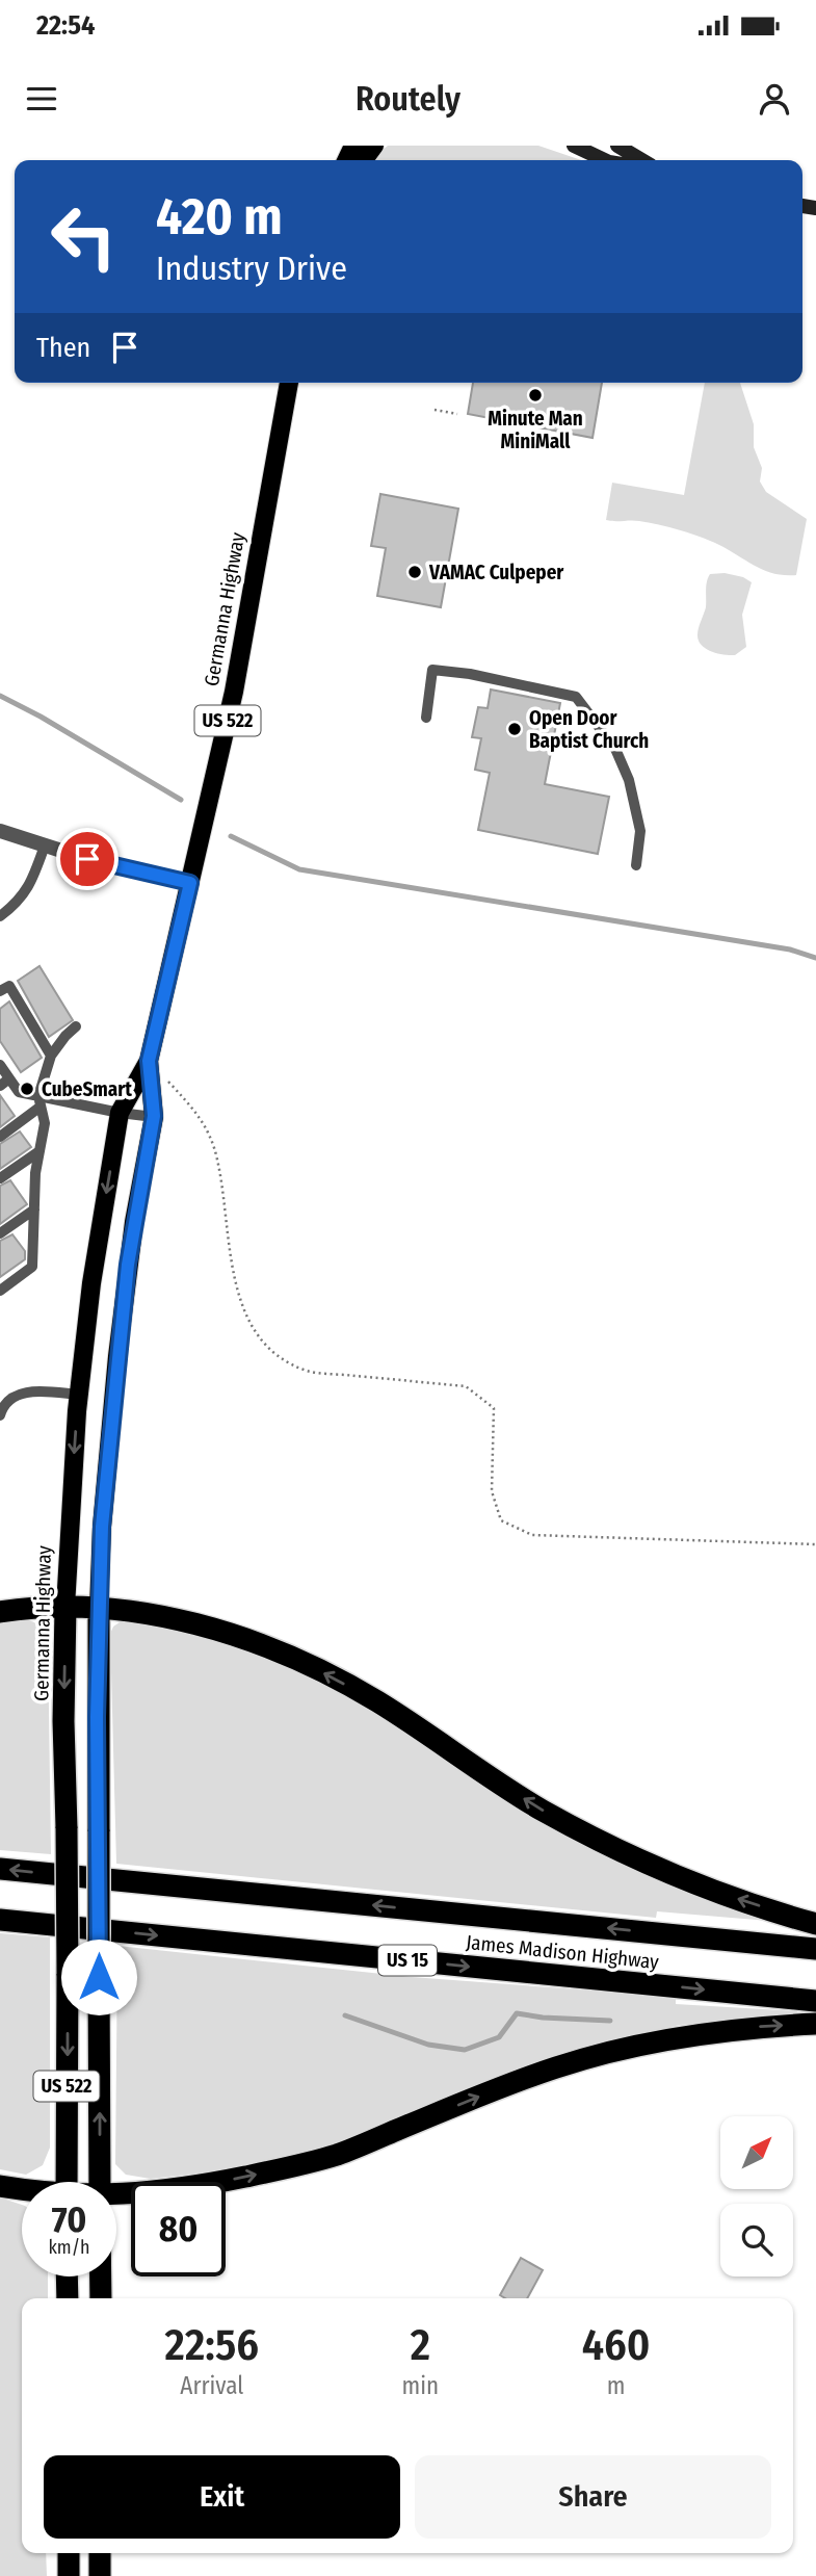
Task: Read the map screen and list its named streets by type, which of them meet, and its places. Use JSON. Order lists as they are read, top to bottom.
{
  "streets": {
    "highway": [
      "Germanna Highway",
      "US 522",
      "James Madison Highway",
      "US 15"
    ]
  },
  "places": [
    "Minute Man MiniMall",
    "VAMAC Culpeper",
    "Open Door Baptist Church",
    "CubeSmart"
  ],
  "north": "top right",
  "page": {
    "status": "22:54",
    "header": "Routely",
    "turn": ["420 m", "Industry Drive"],
    "then": "Then",
    "speed": "70 km/h",
    "limit": "80",
    "eta": [
      "22:56",
      "Arrival",
      "2",
      "min",
      "460",
      "m"
    ],
    "buttons": ["Exit", "Share"]
  }
}
